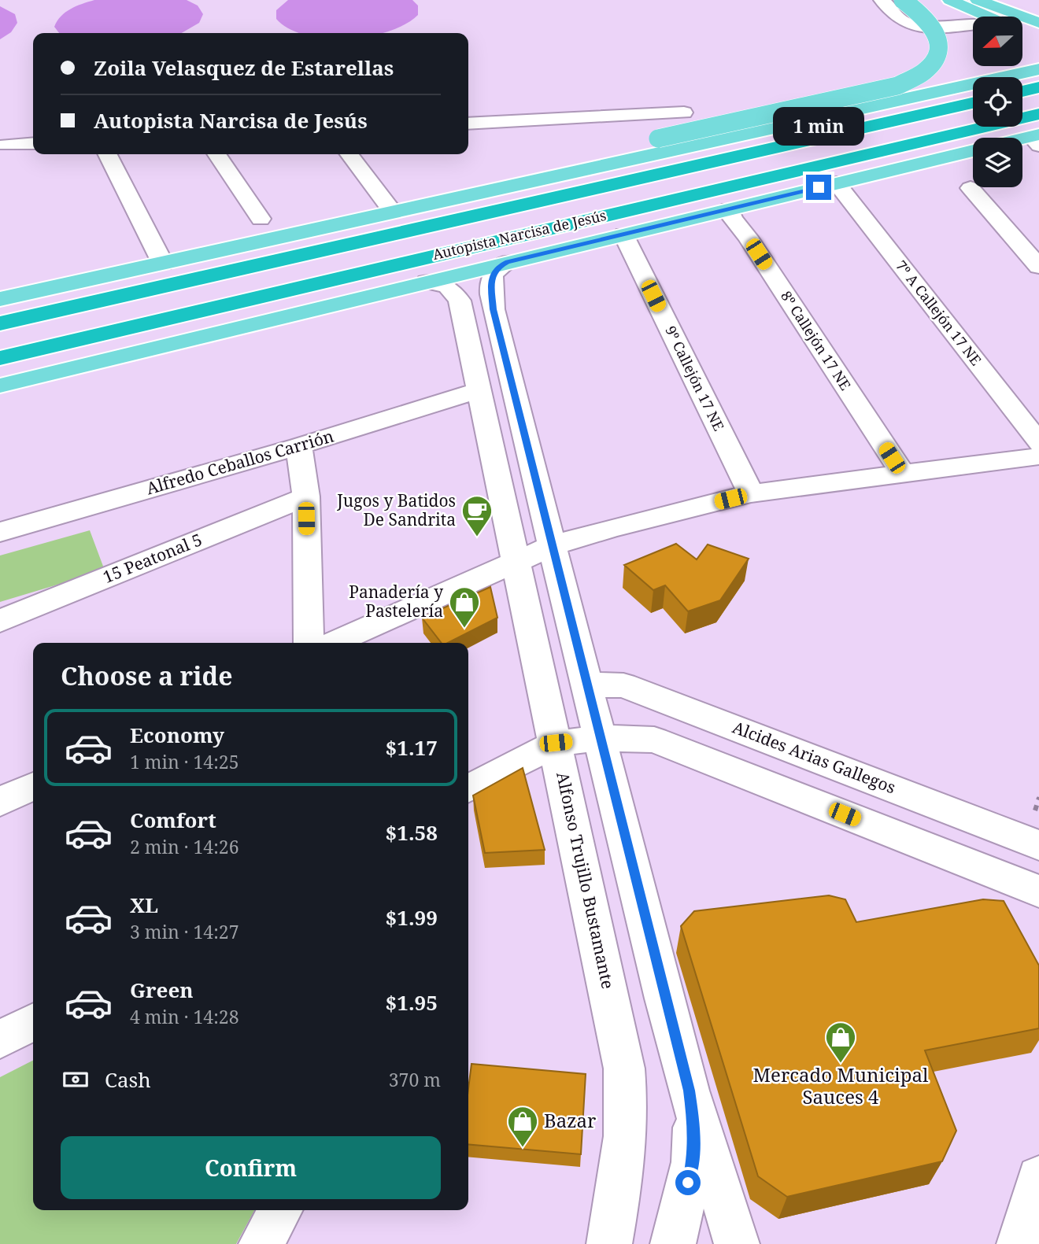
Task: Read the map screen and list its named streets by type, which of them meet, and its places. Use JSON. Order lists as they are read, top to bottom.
{
  "streets": {
    "highway": ["Autopista Narcisa de Jesús"],
    "street": [
      "7º A Callejón 17 NE",
      "8º Callejón 17 NE",
      "9º Callejón 17 NE",
      "Alfredo Ceballos Carrión",
      "15 Peatonal 5",
      "Alcides Arias Gallegos",
      "Alfonso Trujillo Bustamante"
    ]
  },
  "crossings": [
    ["Autopista Narcisa de Jesús", "7º A Callejón 17 NE"],
    ["Autopista Narcisa de Jesús", "8º Callejón 17 NE"],
    ["Autopista Narcisa de Jesús", "9º Callejón 17 NE"],
    ["Autopista Narcisa de Jesús", "Alfonso Trujillo Bustamante"],
    ["Alfredo Ceballos Carrión", "Alfonso Trujillo Bustamante"]
  ],
  "places": {
    "cafe": ["Jugos y Batidos De Sandrita"],
    "shop": ["Panadería y Pastelería", "Mercado Municipal Sauces 4", "Bazar"]
  },
  "north": "left",
  "page": {
    "banner": ["Zoila Velasquez de Estarellas", "Autopista Narcisa de Jesús"],
    "bubble": "1 min",
    "heading": "Choose a ride",
    "list": [
      {
        "name": "Economy",
        "note": "1 min · 14:25",
        "value": "$1.17"
      },
      {
        "name": "Comfort",
        "note": "2 min · 14:26",
        "value": "$1.58"
      },
      {
        "name": "XL",
        "note": "3 min · 14:27",
        "value": "$1.99"
      },
      {
        "name": "Green",
        "note": "4 min · 14:28",
        "value": "$1.95"
      }
    ],
    "pay": ["Cash", "370 m"],
    "buttons": "Confirm"
  }
}
